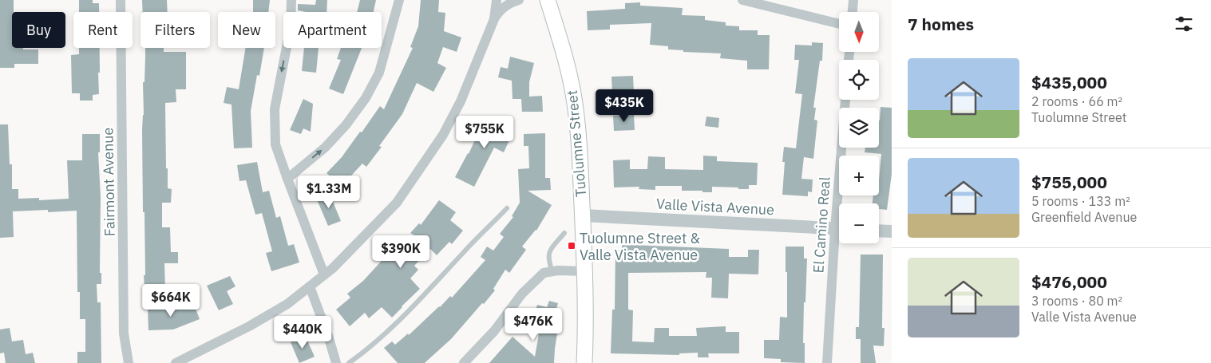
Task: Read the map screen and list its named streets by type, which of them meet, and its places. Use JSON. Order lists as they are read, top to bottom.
{
  "streets": {
    "main road": ["Tuolumne Street"],
    "street": ["Fairmont Avenue", "Valle Vista Avenue", "El Camino Real"]
  },
  "crossings": [
    ["Tuolumne Street", "Valle Vista Avenue"]
  ],
  "places": {
    "transit": ["Tuolumne Street & Valle Vista Avenue"]
  },
  "north": "bottom",
  "page": {
    "heading": "7 homes",
    "map_buttons": ["+", "−"],
    "chip": [
      "Buy",
      "Rent",
      "Filters",
      "New",
      "Apartment"
    ],
    "list": [
      {
        "name": "$435,000",
        "note": "2 rooms · 66 m² · Tuolumne Street"
      },
      {
        "name": "$755,000",
        "note": "5 rooms · 133 m² · Greenfield Avenue"
      },
      {
        "name": "$476,000",
        "note": "3 rooms · 80 m² · Valle Vista Avenue"
      }
    ],
    "price": [
      "$435K",
      "$755K",
      "$1.33M",
      "$390K",
      "$664K",
      "$476K",
      "$440K"
    ]
  }
}
